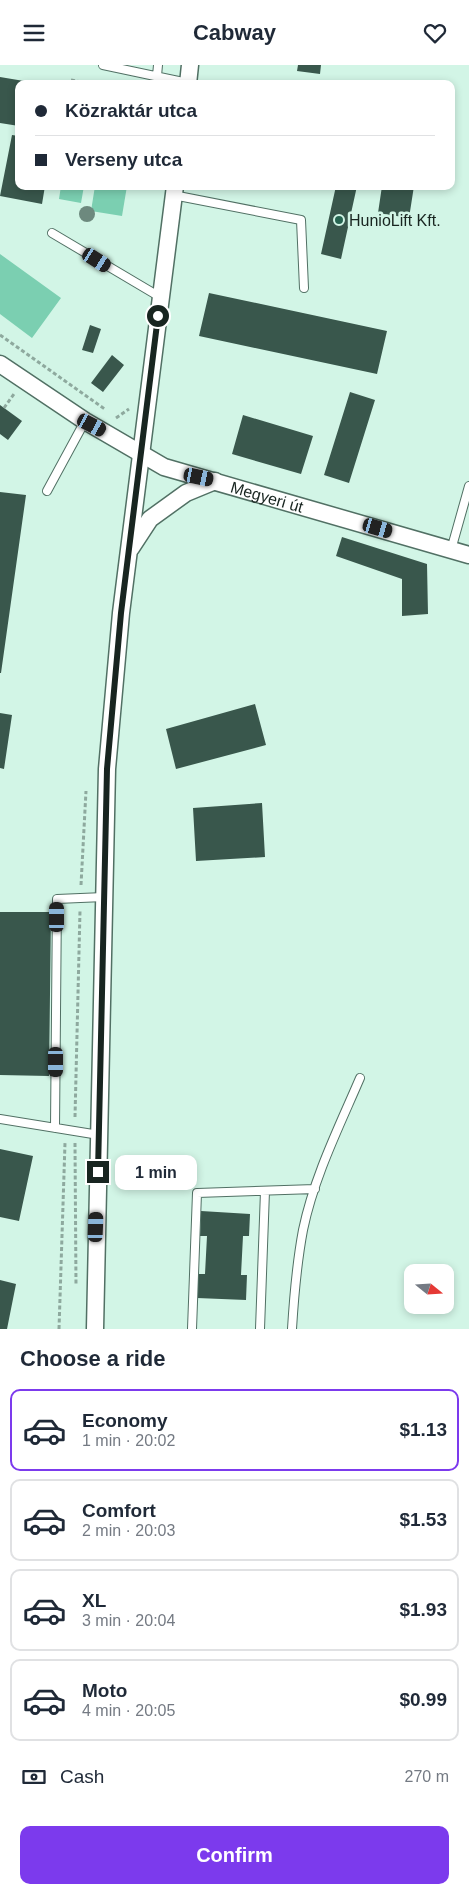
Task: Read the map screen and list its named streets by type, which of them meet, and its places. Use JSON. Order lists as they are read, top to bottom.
{
  "streets": {
    "street": ["Megyeri út"]
  },
  "places": ["HunioLift Kft."],
  "north": "right",
  "page": {
    "header": "Cabway",
    "banner": ["Közraktár utca", "Verseny utca"],
    "bubble": "1 min",
    "heading": "Choose a ride",
    "list": [
      {
        "name": "Economy",
        "note": "1 min · 20:02",
        "value": "$1.13"
      },
      {
        "name": "Comfort",
        "note": "2 min · 20:03",
        "value": "$1.53"
      },
      {
        "name": "XL",
        "note": "3 min · 20:04",
        "value": "$1.93"
      },
      {
        "name": "Moto",
        "note": "4 min · 20:05",
        "value": "$0.99"
      }
    ],
    "pay": ["Cash", "270 m"],
    "buttons": "Confirm"
  }
}
